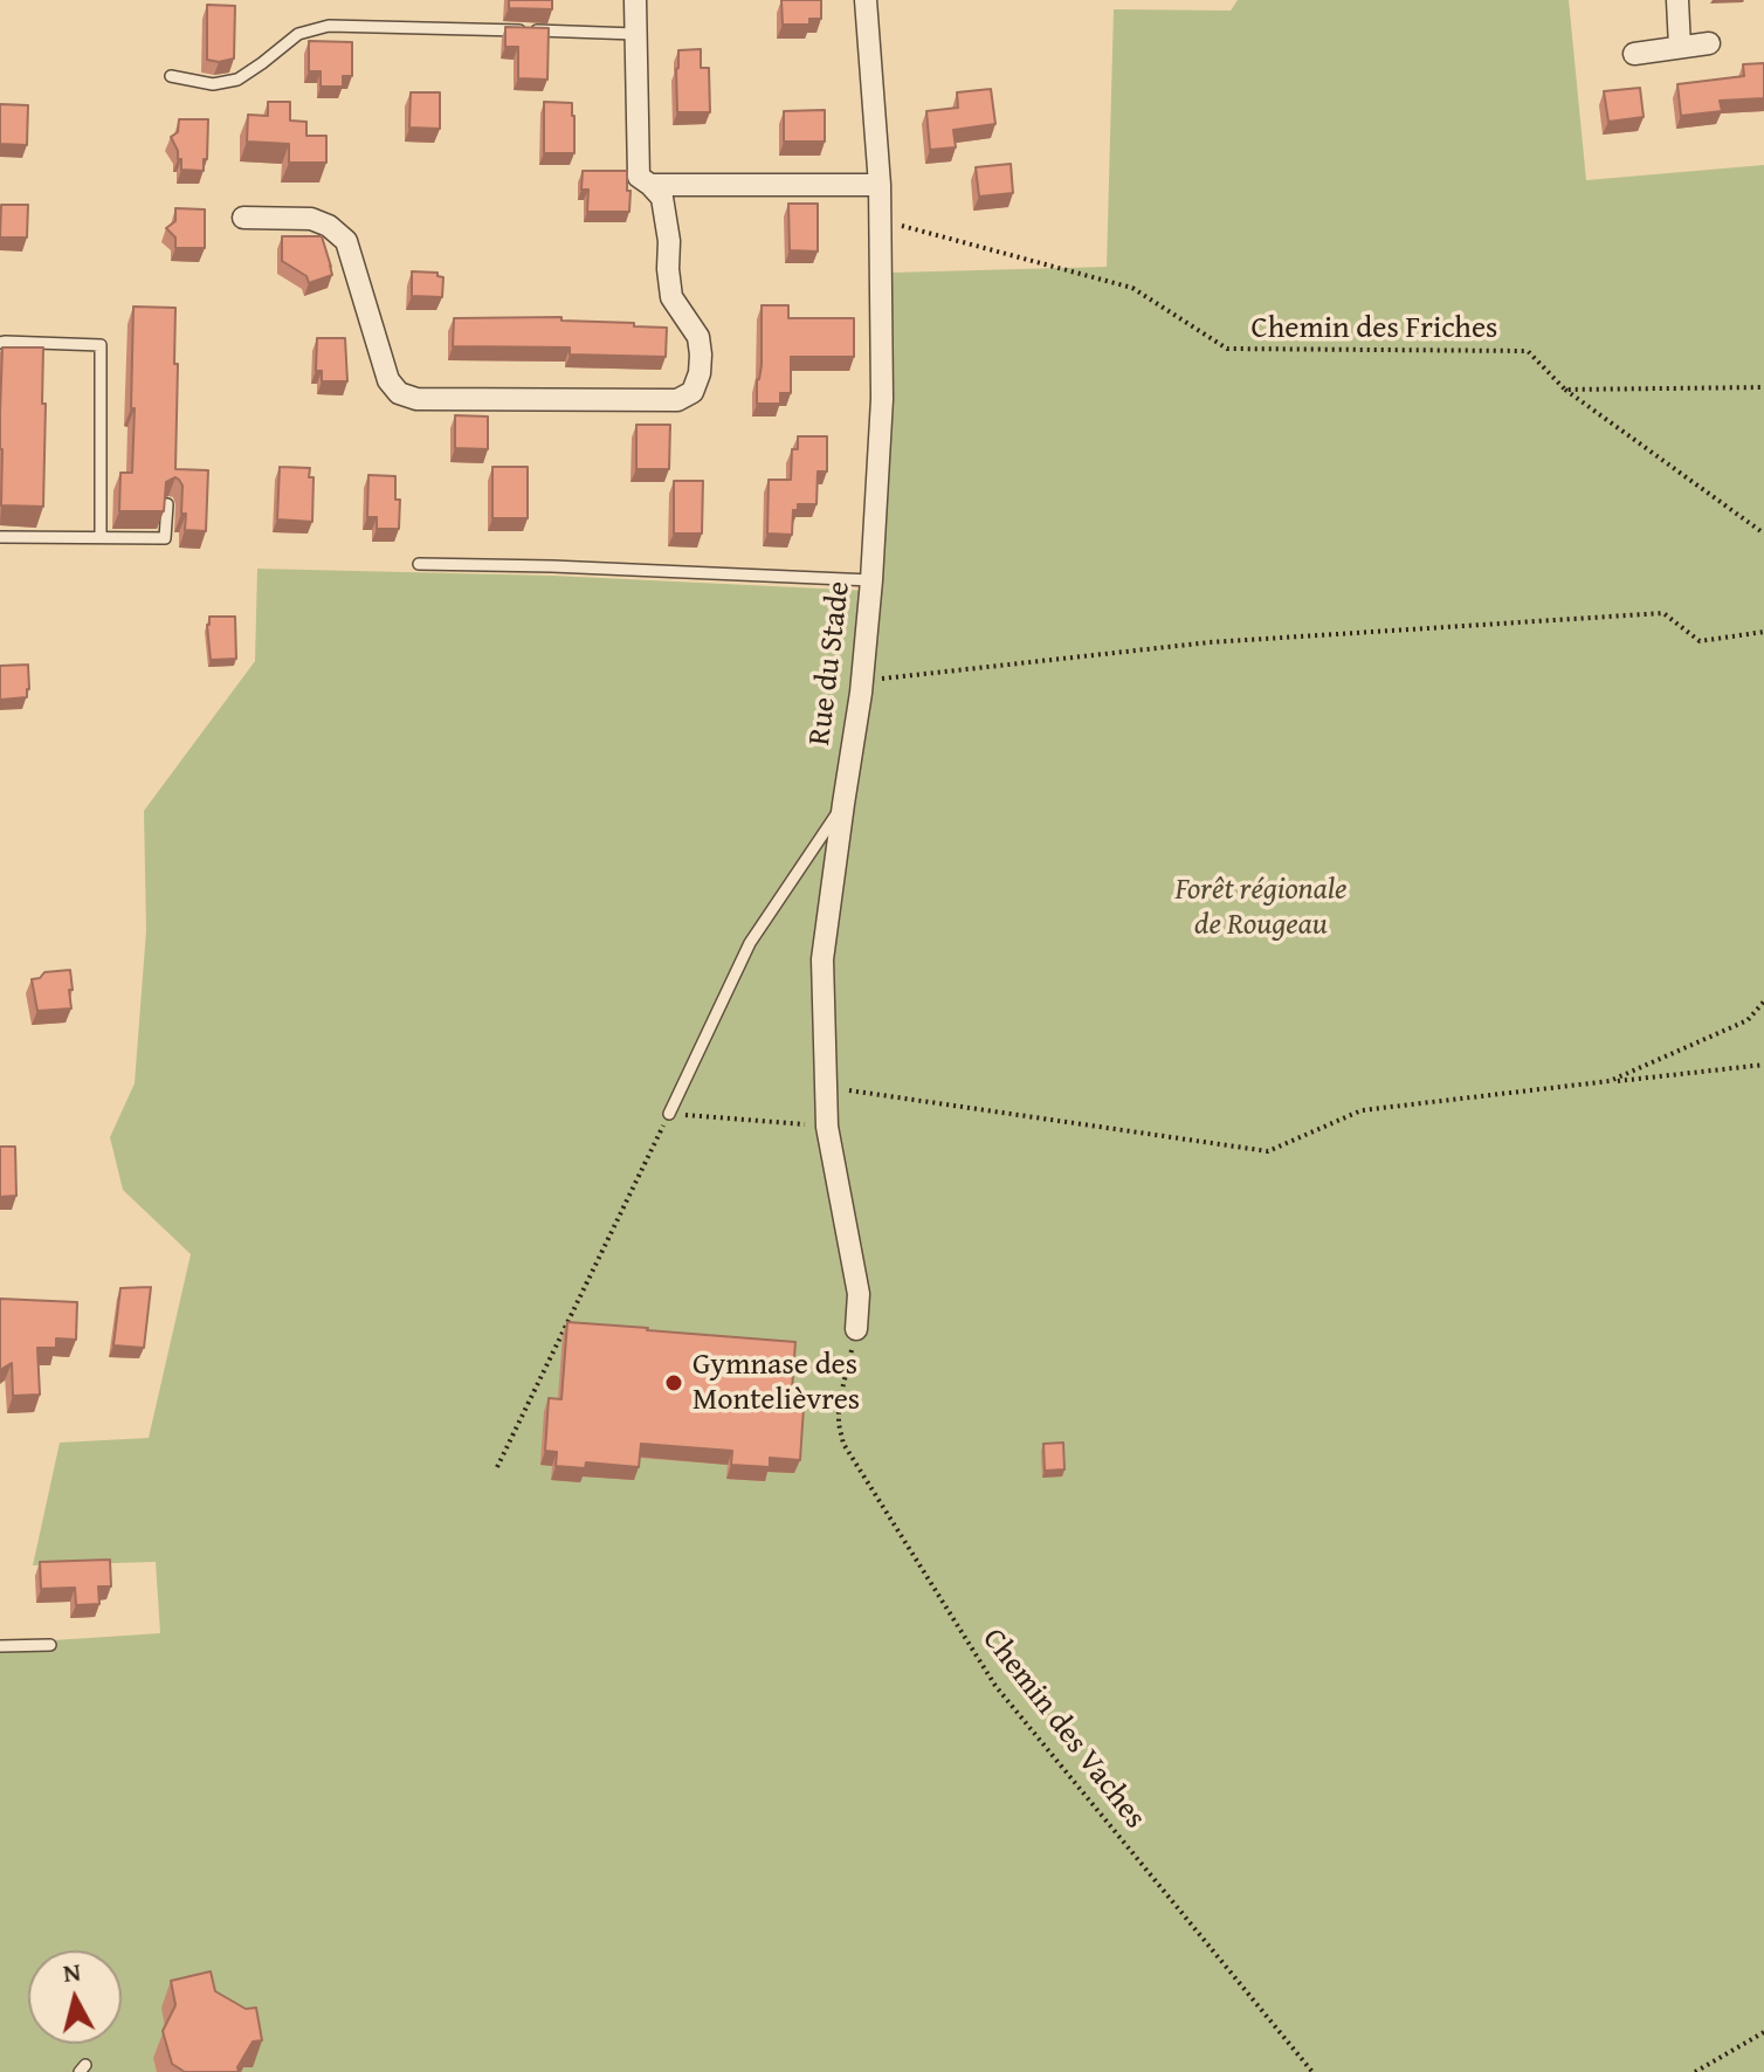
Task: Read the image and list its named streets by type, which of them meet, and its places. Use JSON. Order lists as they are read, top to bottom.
{
  "streets": {
    "street": ["Rue du Stade"],
    "path": ["Chemin des Friches", "Chemin des Vaches"]
  },
  "crossings": [
    ["Chemin des Friches", "Rue du Stade"],
    ["Rue du Stade", "Chemin des Vaches"]
  ],
  "parks": ["Forêt régionale de Rougeau"],
  "places": ["Gymnase des Montelièvres"],
  "north": "top"
}
